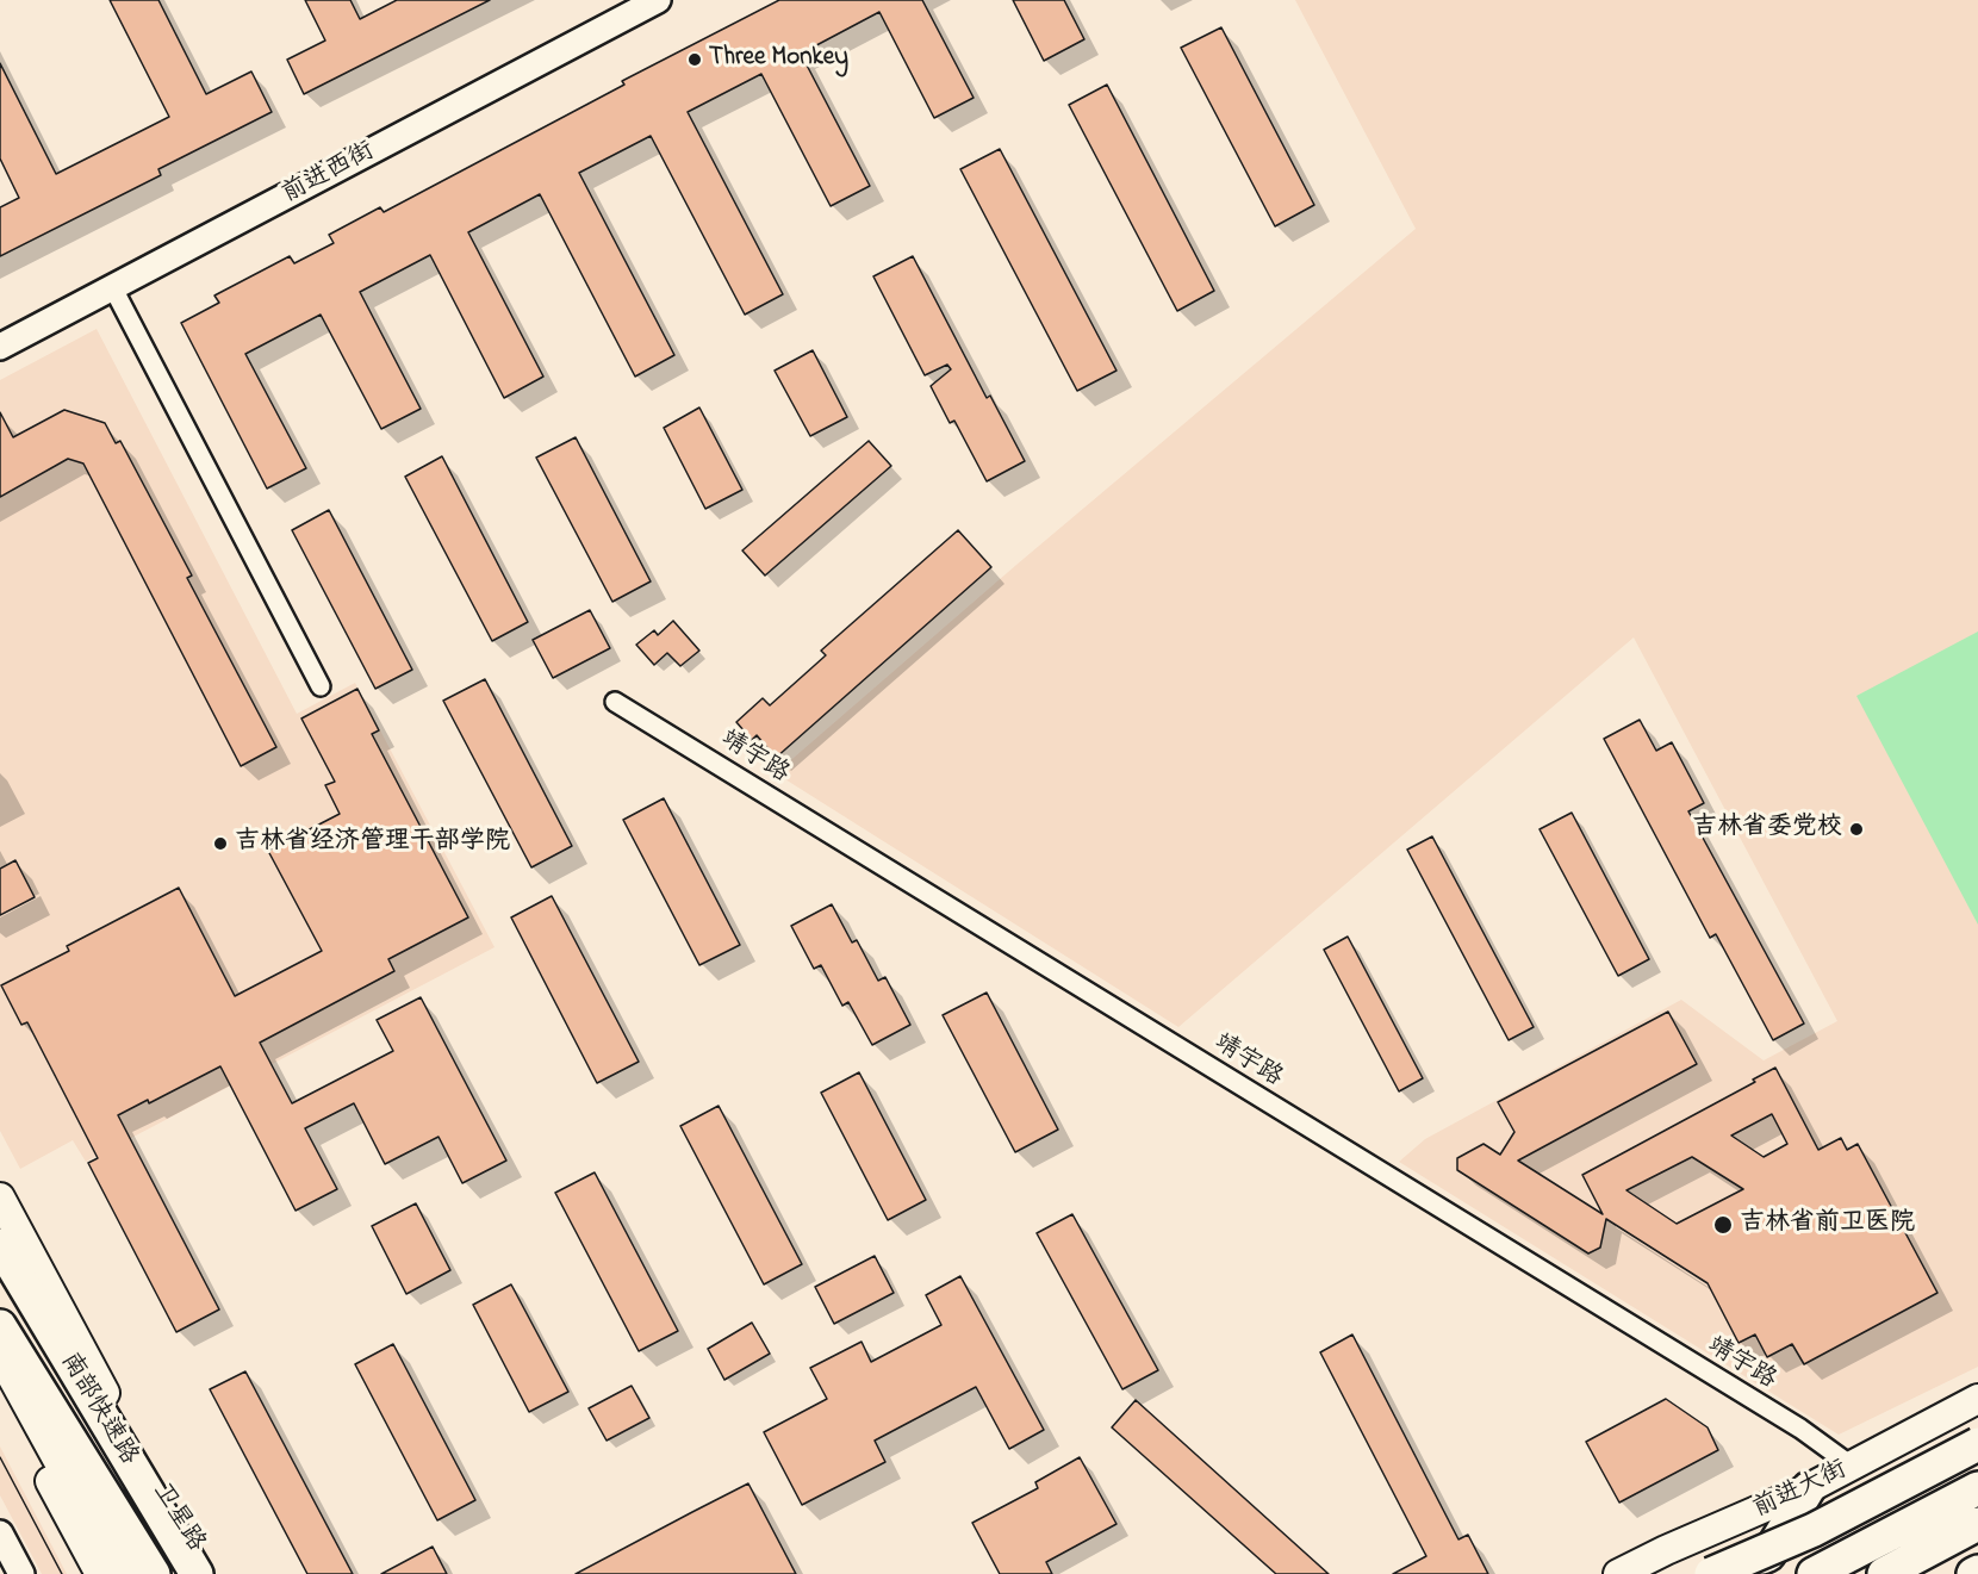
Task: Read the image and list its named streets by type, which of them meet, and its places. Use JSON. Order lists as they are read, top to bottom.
{
  "streets": {
    "highway": ["南部快速路"],
    "main road": ["前进大街", "卫星路"],
    "street": ["前进西街", "靖宇路"]
  },
  "crossings": [
    ["靖宇路", "前进大街"]
  ],
  "places": [
    "Three Monkey",
    "吉林省委党校",
    "吉林省经济管理干部学院",
    "吉林省前卫医院"
  ]
}
